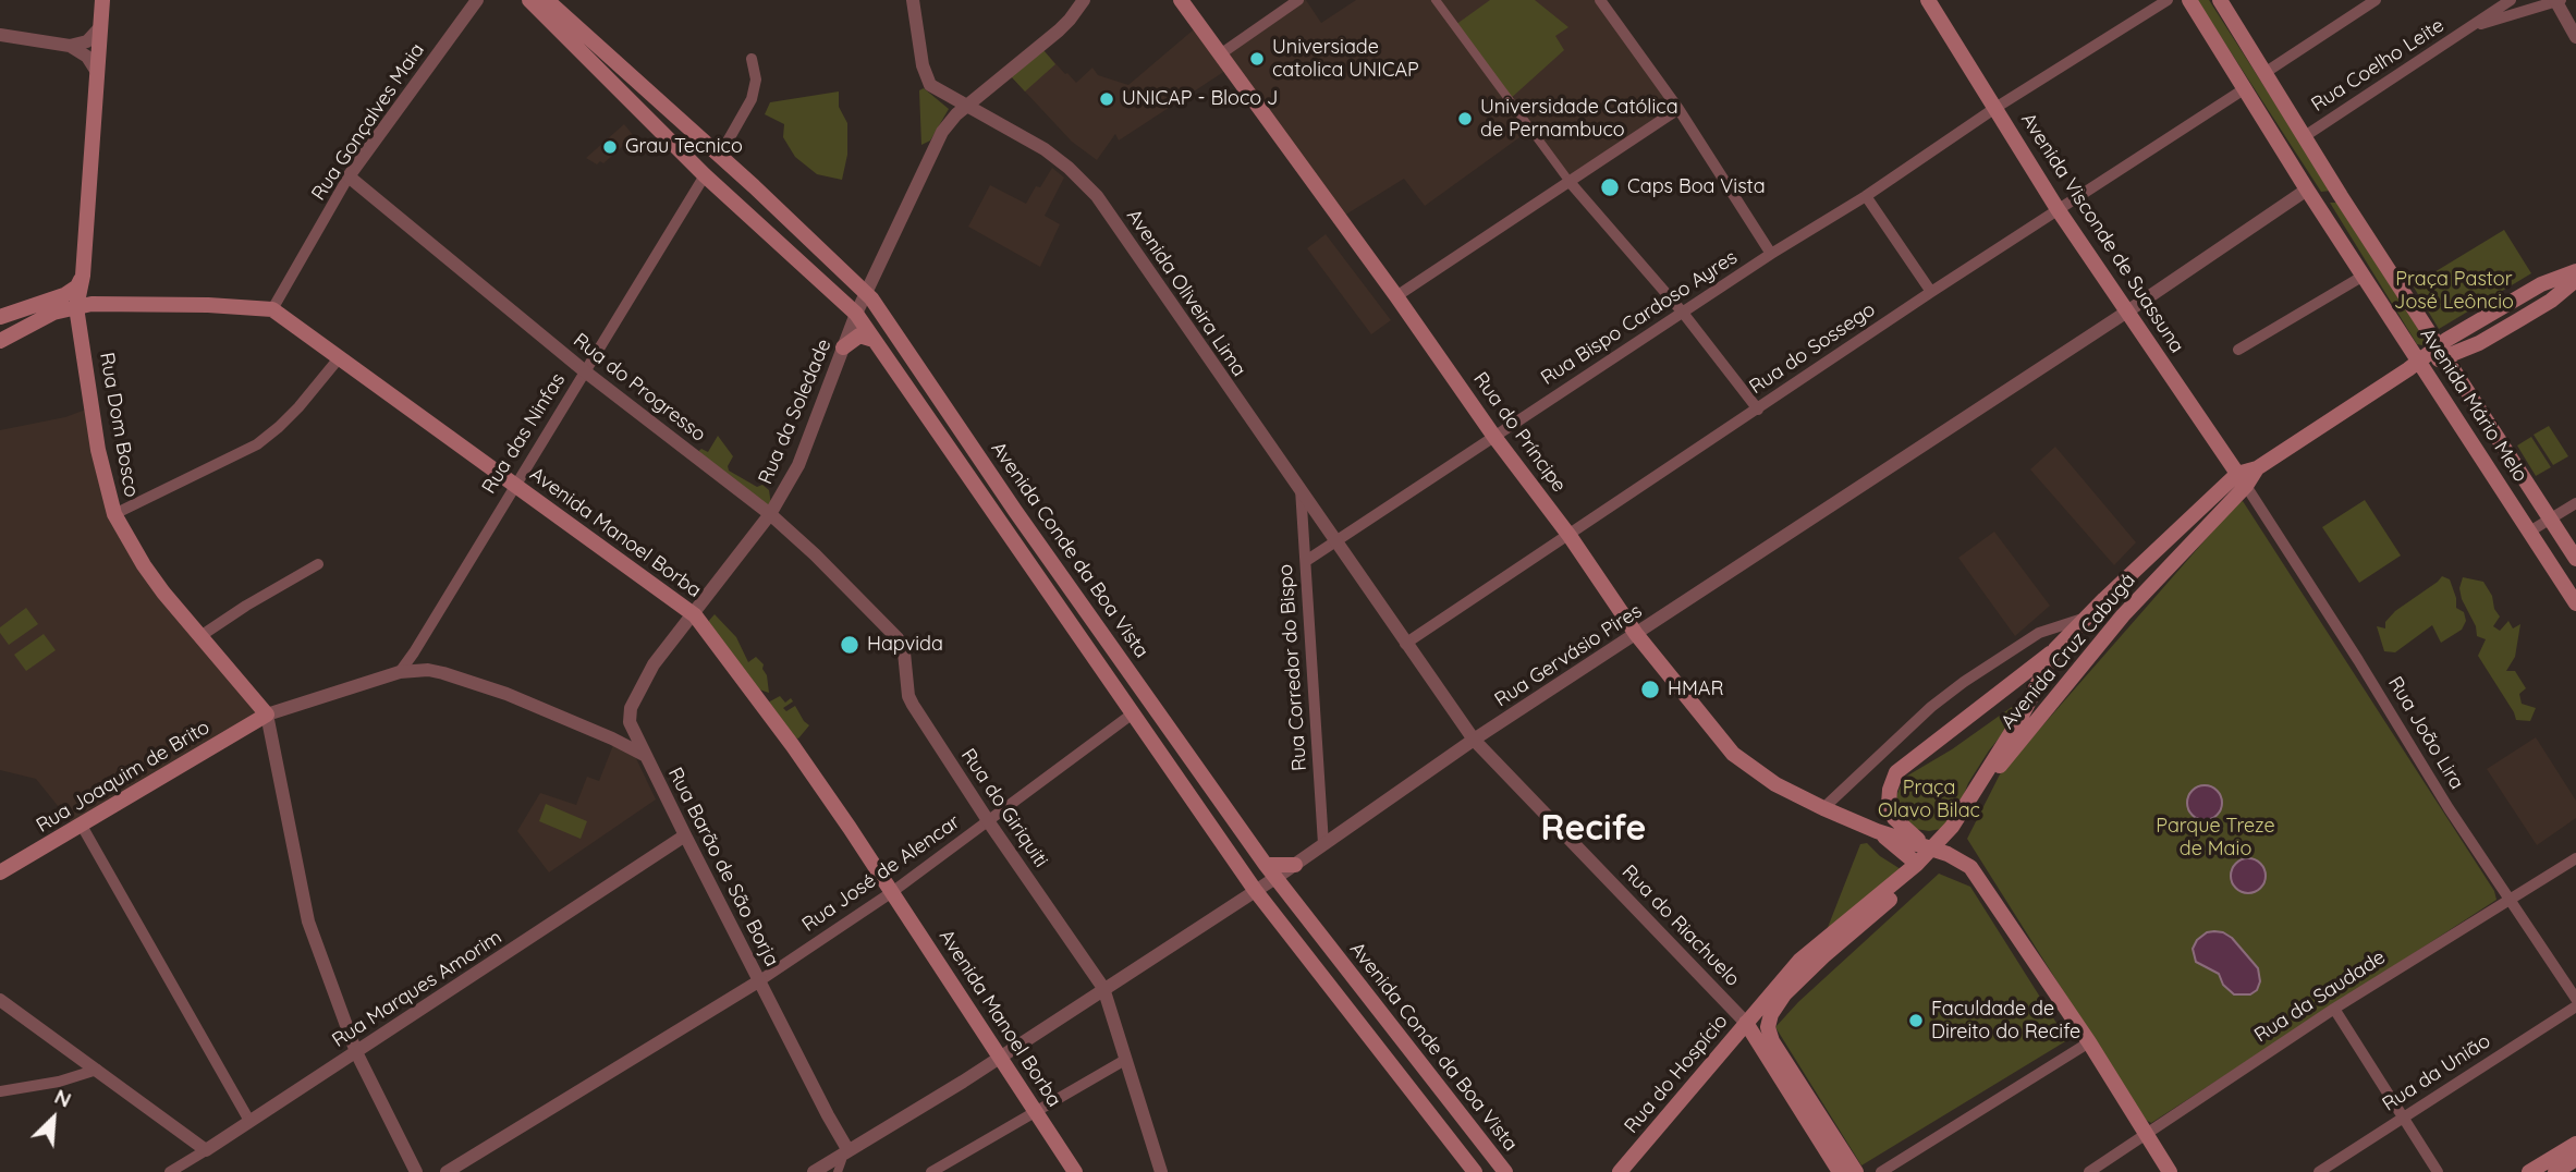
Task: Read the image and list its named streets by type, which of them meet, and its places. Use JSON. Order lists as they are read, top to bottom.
{
  "streets": {
    "main road": [
      "Avenida Visconde de Suassuna",
      "Avenida Mário Melo",
      "Rua Dom Bosco",
      "Rua do Príncipe",
      "Avenida Manoel Borba",
      "Avenida Conde da Boa Vista",
      "Avenida Cruz Cabugá",
      "Rua Joaquim de Brito",
      "Rua do Riachuelo",
      "Rua do Hospício"
    ],
    "street": [
      "Rua Coelho Leite",
      "Rua Gonçalves Maia",
      "Avenida Oliveira Lima",
      "Rua Bispo Cardoso Ayres",
      "Rua do Sossego",
      "Rua do Progresso",
      "Rua da Soledade",
      "Rua das Ninfas",
      "Rua Gervásio Pires",
      "Rua Corredor do Bispo",
      "Rua João Lira",
      "Rua do Giriquiti",
      "Rua Barão de São Borja",
      "Rua José de Alencar",
      "Rua Marques Amorim",
      "Rua da Saudade",
      "Rua da União"
    ]
  },
  "crossings": [
    ["Rua Coelho Leite", "Avenida Mário Melo"],
    ["Rua Gonçalves Maia", "Rua do Progresso"],
    ["Rua Gonçalves Maia", "Avenida Manoel Borba"],
    ["Avenida Visconde de Suassuna", "Rua Bispo Cardoso Ayres"],
    ["Avenida Visconde de Suassuna", "Rua do Sossego"],
    ["Avenida Visconde de Suassuna", "Avenida Cruz Cabugá"],
    ["Avenida Visconde de Suassuna", "Rua Gervásio Pires"],
    ["Avenida Visconde de Suassuna", "Rua João Lira"],
    ["Avenida Oliveira Lima", "Rua Bispo Cardoso Ayres"],
    ["Avenida Oliveira Lima", "Rua da Soledade"],
    ["Avenida Oliveira Lima", "Rua Corredor do Bispo"],
    ["Avenida Oliveira Lima", "Rua do Riachuelo"],
    ["Rua Bispo Cardoso Ayres", "Rua do Príncipe"],
    ["Rua Bispo Cardoso Ayres", "Rua Corredor do Bispo"],
    ["Rua Bispo Cardoso Ayres", "Rua do Riachuelo"],
    ["Rua do Sossego", "Avenida Mário Melo"],
    ["Rua do Sossego", "Rua do Príncipe"],
    ["Rua do Sossego", "Rua do Riachuelo"],
    ["Rua do Progresso", "Rua da Soledade"],
    ["Rua do Progresso", "Rua das Ninfas"],
    ["Rua do Progresso", "Rua do Giriquiti"],
    ["Avenida Mário Melo", "Avenida Cruz Cabugá"],
    ["Avenida Mário Melo", "Rua Gervásio Pires"],
    ["Rua da Soledade", "Avenida Manoel Borba"],
    ["Rua da Soledade", "Avenida Conde da Boa Vista"],
    ["Rua da Soledade", "Rua Barão de São Borja"],
    ["Rua Dom Bosco", "Rua Joaquim de Brito"],
    ["Rua Dom Bosco", "Rua Barão de São Borja"],
    ["Rua do Príncipe", "Rua Gervásio Pires"],
    ["Rua das Ninfas", "Avenida Manoel Borba"],
    ["Rua das Ninfas", "Rua Barão de São Borja"],
    ["Avenida Manoel Borba", "Rua José de Alencar"],
    ["Avenida Cruz Cabugá", "Rua João Lira"],
    ["Avenida Cruz Cabugá", "Rua do Hospício"],
    ["Rua Gervásio Pires", "Rua Corredor do Bispo"],
    ["Rua Gervásio Pires", "Rua do Riachuelo"],
    ["Rua João Lira", "Rua da Saudade"],
    ["Rua Joaquim de Brito", "Rua Barão de São Borja"],
    ["Rua do Giriquiti", "Rua José de Alencar"],
    ["Rua Barão de São Borja", "Rua José de Alencar"],
    ["Rua Barão de São Borja", "Rua Marques Amorim"],
    ["Rua do Riachuelo", "Rua do Hospício"]
  ],
  "districts": ["Recife"],
  "parks": ["Praça Pastor José Leôncio", "Praça Olavo Bilac", "Parque Treze de Maio"],
  "places": [
    "Universiade catolica UNICAP",
    "UNICAP - Bloco J",
    "Universidade Católica de Pernambuco",
    "Grau Tecnico",
    "Caps Boa Vista",
    "Hapvida",
    "HMAR",
    "Faculdade de Direito do Recife"
  ],
  "north": "top right"
}
